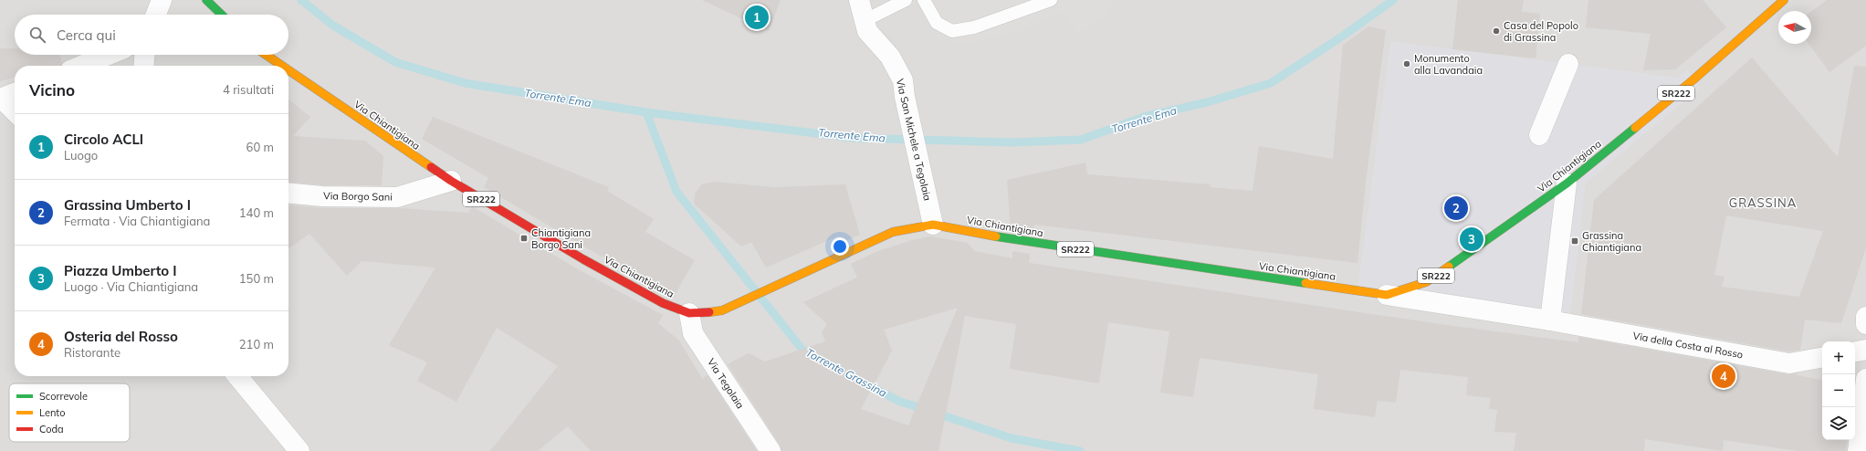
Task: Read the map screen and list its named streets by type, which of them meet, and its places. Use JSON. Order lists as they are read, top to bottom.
{
  "streets": {
    "main road": ["SR222", "Via Chiantigiana"],
    "street": [
      "Via San Michele a Tegolaia",
      "Via Borgo Sani",
      "Via della Costa al Rosso",
      "Via Tegolaia"
    ]
  },
  "crossings": [
    ["Via Chiantigiana", "Via San Michele a Tegolaia"],
    ["Via Chiantigiana", "Via Borgo Sani"],
    ["Via Chiantigiana", "Via della Costa al Rosso"],
    ["Via Chiantigiana", "Via Tegolaia"]
  ],
  "districts": ["GRASSINA"],
  "water": ["Torrente Ema", "Torrente Grassina"],
  "places": {
    "other": ["Casa del Popolo di Grassina", "Monumento alla Lavandaia"],
    "transit": ["Chiantigiana Borgo Sani", "Grassina Chiantigiana"]
  },
  "legend": ["Scorrevole", "Lento", "Coda"],
  "north": "left",
  "page": {
    "pins": [
      "1",
      "2",
      "3",
      "4"
    ],
    "search": "Cerca qui",
    "heading": ["Vicino", "4 risultati"],
    "list": [
      {
        "mark": "1",
        "name": "Circolo ACLI",
        "note": "Luogo",
        "value": "60 m"
      },
      {
        "mark": "2",
        "name": "Grassina Umberto I",
        "note": "Fermata · Via Chiantigiana",
        "value": "140 m"
      },
      {
        "mark": "3",
        "name": "Piazza Umberto I",
        "note": "Luogo · Via Chiantigiana",
        "value": "150 m"
      },
      {
        "mark": "4",
        "name": "Osteria del Rosso",
        "note": "Ristorante",
        "value": "210 m"
      }
    ],
    "map_buttons": ["+", "−"]
  }
}
